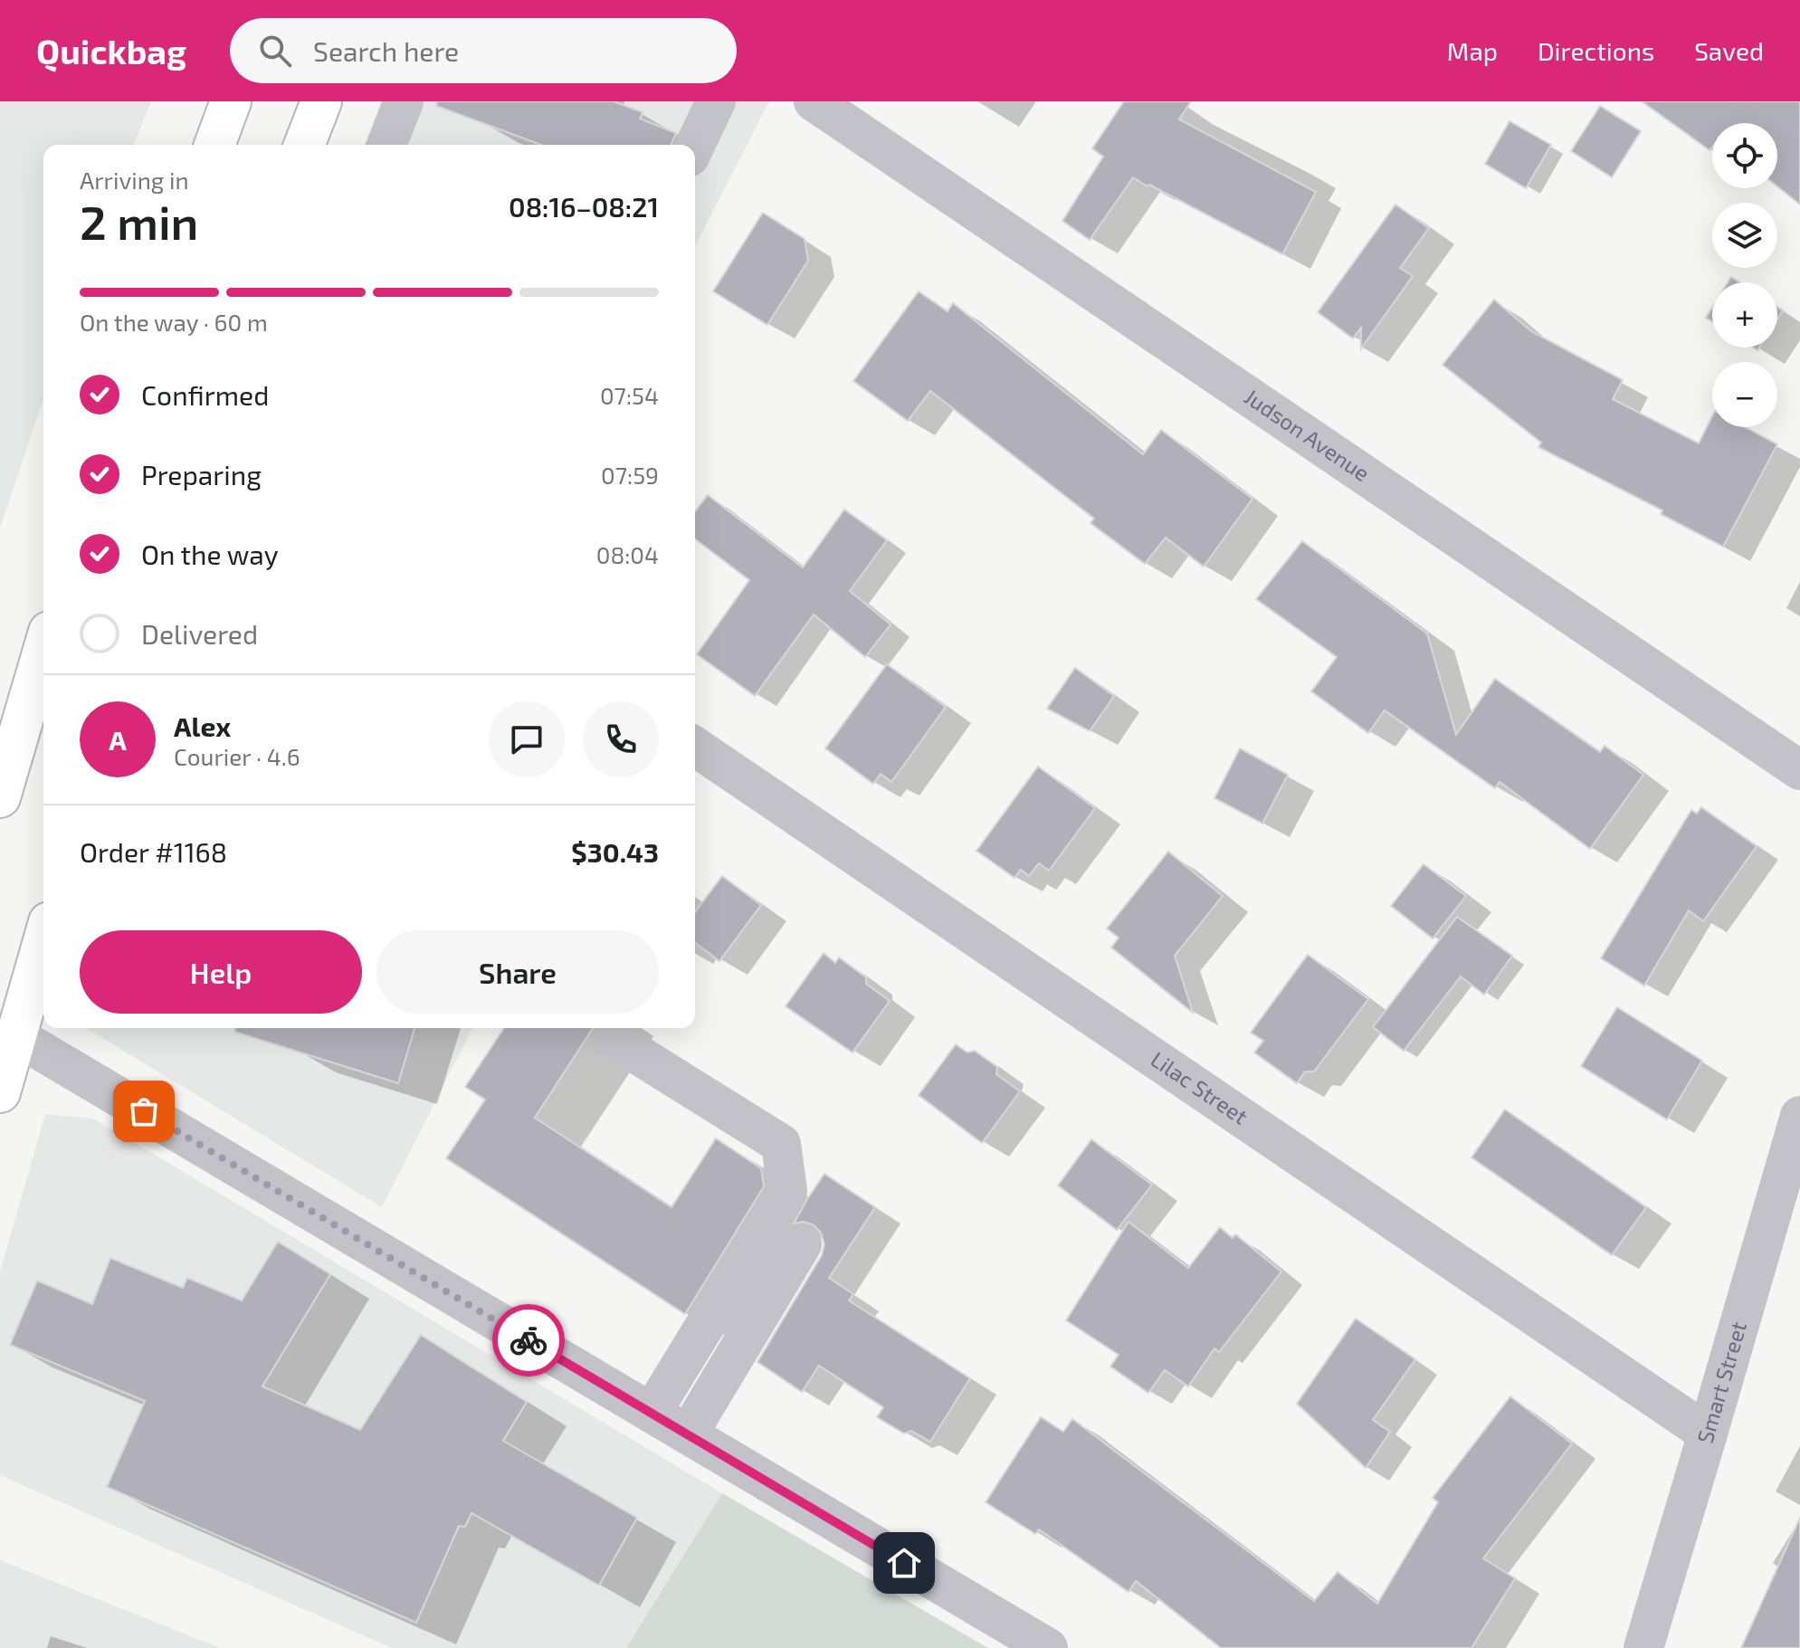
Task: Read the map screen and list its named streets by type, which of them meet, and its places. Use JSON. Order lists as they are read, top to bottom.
{
  "streets": {
    "street": ["Judson Avenue", "Lilac Street", "Smart Street"]
  },
  "crossings": [
    ["Lilac Street", "Smart Street"]
  ],
  "page": {
    "header": "Quickbag",
    "search": "Search here",
    "nav": ["Map", "Directions", "Saved"],
    "map_buttons": ["+", "−"],
    "heading": ["2 min", "Arriving in", "08:16–08:21"],
    "panel": [
      "Alex",
      "Courier · 4.6",
      "Order #1168",
      "$30.43"
    ],
    "bar": "On the way · 60 m",
    "list": [
      ["Confirmed", "07:54"],
      ["Preparing", "07:59"],
      ["On the way", "08:04"],
      "Delivered"
    ],
    "round": "A",
    "buttons": ["Help", "Share"]
  }
}
